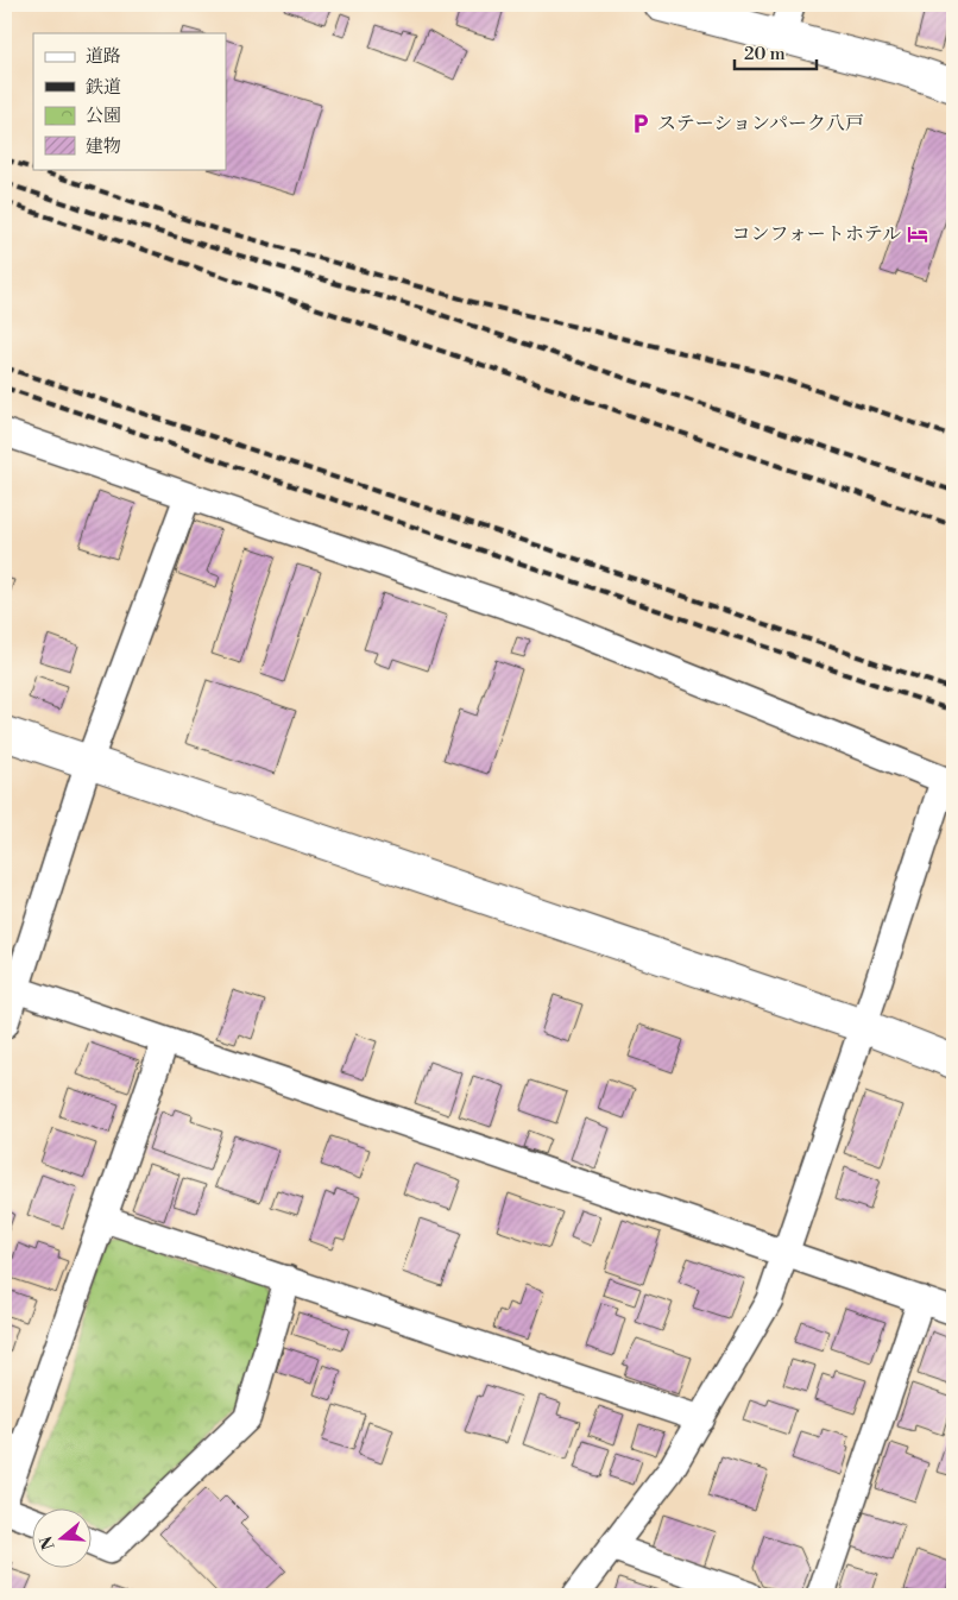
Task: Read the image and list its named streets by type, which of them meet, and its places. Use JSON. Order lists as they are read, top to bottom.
{
  "places": {
    "parking": ["ステーションパーク八戸"],
    "hotel": ["コンフォートホテル"]
  },
  "legend": [
    "道路",
    "鉄道",
    "公園",
    "建物"
  ],
  "scale_bar": "20 m",
  "north": "left"
}
